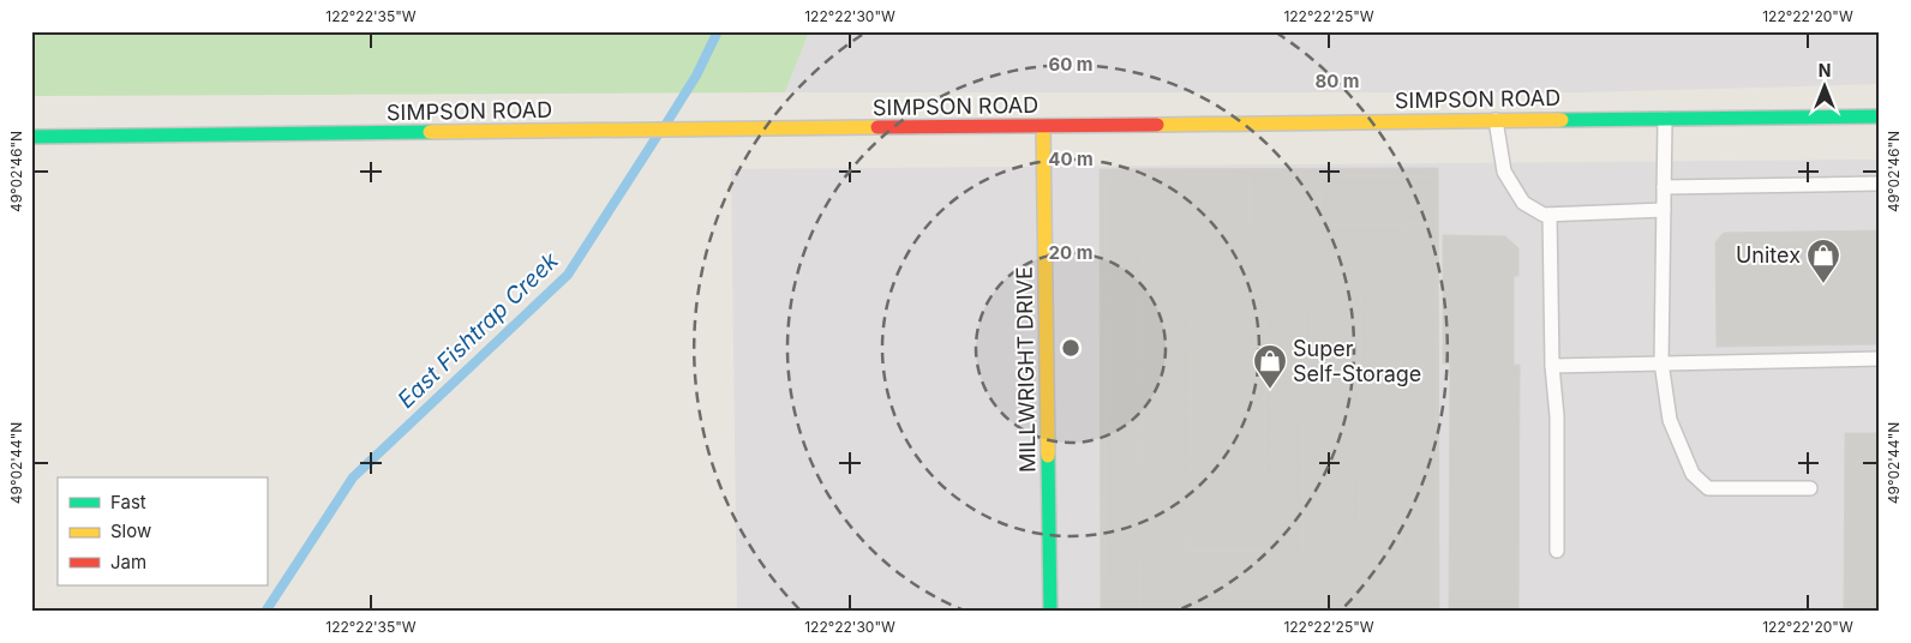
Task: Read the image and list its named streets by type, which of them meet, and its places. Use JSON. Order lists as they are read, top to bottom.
{
  "streets": {
    "main road": ["SIMPSON ROAD", "MILLWRIGHT DRIVE"]
  },
  "crossings": [
    ["SIMPSON ROAD", "MILLWRIGHT DRIVE"]
  ],
  "water": ["East Fishtrap Creek"],
  "places": {
    "shop": ["Unitex", "Super Self-Storage"]
  },
  "legend": ["Fast", "Slow", "Jam"],
  "north": "top",
  "coordinates": [
    "122°22'35\"W",
    "122°22'30\"W",
    "122°22'25\"W",
    "122°22'20\"W",
    "49°02'46\"N",
    "49°02'44\"N"
  ],
  "rings": [
    "60 m",
    "80 m",
    "40 m",
    "20 m"
  ]
}
